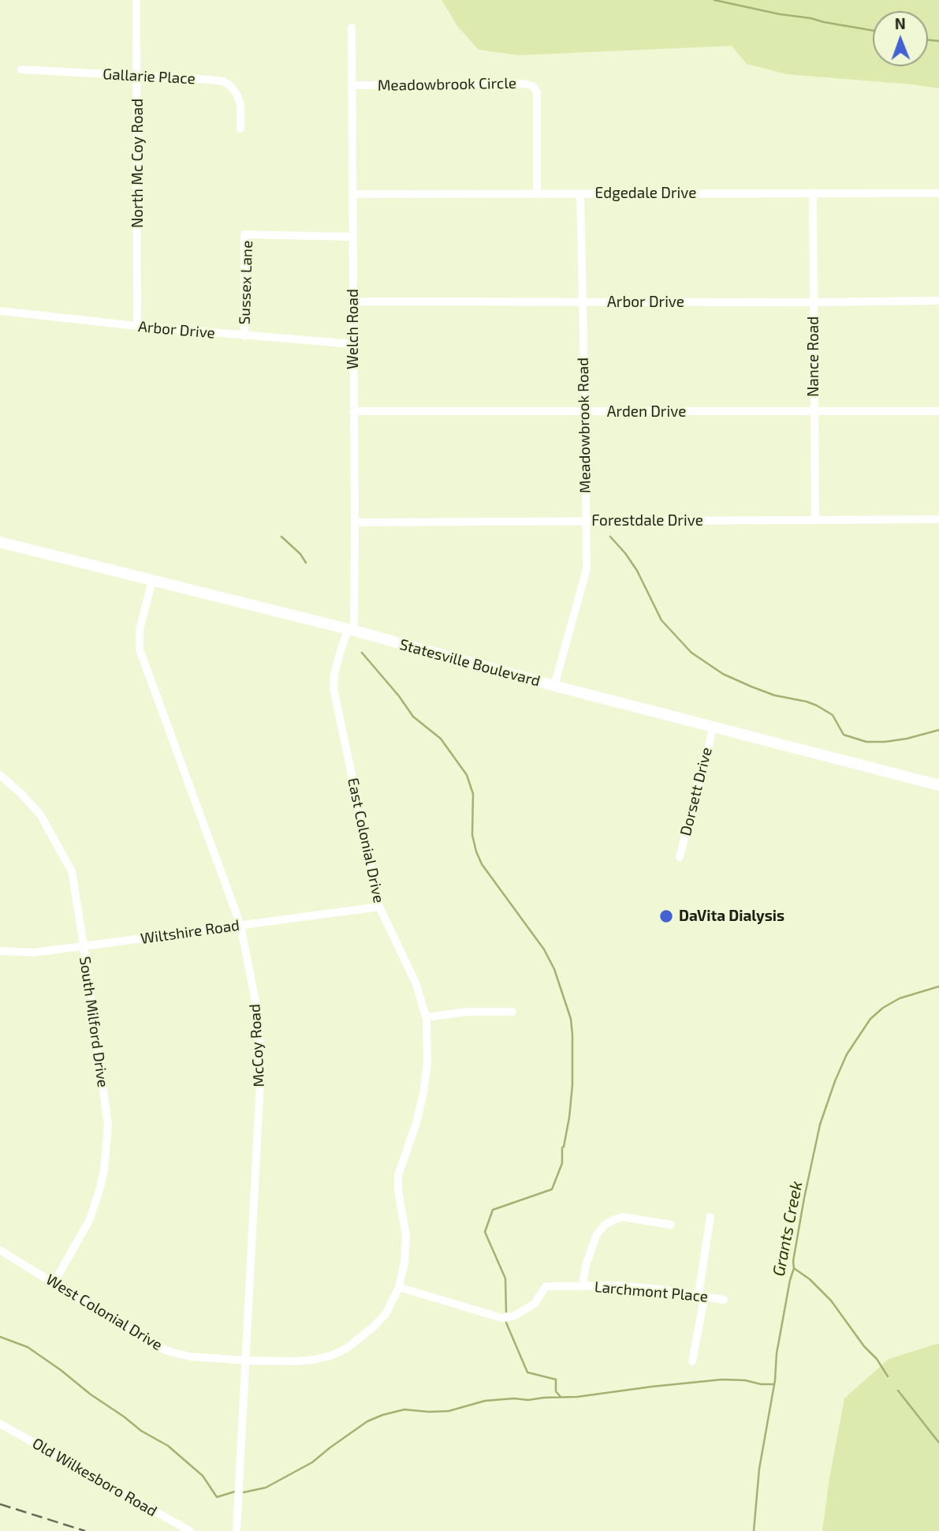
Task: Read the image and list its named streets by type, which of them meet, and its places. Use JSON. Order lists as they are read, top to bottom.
{
  "streets": {
    "main road": ["Statesville Boulevard"],
    "street": [
      "Gallarie Place",
      "Meadowbrook Circle",
      "North Mc Coy Road",
      "Edgedale Drive",
      "Sussex Lane",
      "Arbor Drive",
      "Welch Road",
      "Nance Road",
      "Arden Drive",
      "Meadowbrook Road",
      "Forestdale Drive",
      "Dorsett Drive",
      "East Colonial Drive",
      "Wiltshire Road",
      "South Milford Drive",
      "McCoy Road",
      "Larchmont Place",
      "West Colonial Drive",
      "Old Wilkesboro Road"
    ]
  },
  "crossings": [
    ["Gallarie Place", "North Mc Coy Road"],
    ["Meadowbrook Circle", "Edgedale Drive"],
    ["Meadowbrook Circle", "Welch Road"],
    ["North Mc Coy Road", "Arbor Drive"],
    ["Edgedale Drive", "Welch Road"],
    ["Edgedale Drive", "Nance Road"],
    ["Edgedale Drive", "Meadowbrook Road"],
    ["Sussex Lane", "Arbor Drive"],
    ["Sussex Lane", "Welch Road"],
    ["Arbor Drive", "Welch Road"],
    ["Arbor Drive", "Nance Road"],
    ["Arbor Drive", "Meadowbrook Road"],
    ["Welch Road", "Arden Drive"],
    ["Welch Road", "Forestdale Drive"],
    ["Welch Road", "Statesville Boulevard"],
    ["Welch Road", "East Colonial Drive"],
    ["Nance Road", "Arden Drive"],
    ["Nance Road", "Forestdale Drive"],
    ["Arden Drive", "Meadowbrook Road"],
    ["Meadowbrook Road", "Forestdale Drive"],
    ["Meadowbrook Road", "Statesville Boulevard"],
    ["Statesville Boulevard", "Dorsett Drive"],
    ["Statesville Boulevard", "East Colonial Drive"],
    ["Statesville Boulevard", "McCoy Road"],
    ["East Colonial Drive", "Wiltshire Road"],
    ["East Colonial Drive", "McCoy Road"],
    ["East Colonial Drive", "Larchmont Place"],
    ["East Colonial Drive", "West Colonial Drive"],
    ["Wiltshire Road", "South Milford Drive"],
    ["Wiltshire Road", "McCoy Road"],
    ["South Milford Drive", "West Colonial Drive"],
    ["McCoy Road", "West Colonial Drive"]
  ],
  "water": ["Grants Creek"],
  "places": ["DaVita Dialysis"],
  "north": "top"
}
